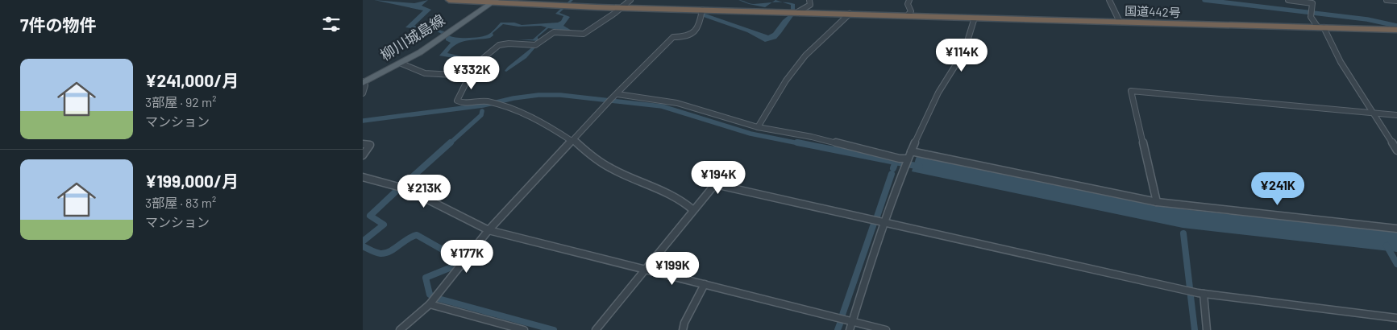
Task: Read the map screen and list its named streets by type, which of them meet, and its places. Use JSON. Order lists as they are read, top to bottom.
{
  "streets": {
    "highway": ["国道442号"],
    "main road": ["柳川城島線"]
  },
  "crossings": [
    ["国道442号", "柳川城島線"]
  ],
  "page": {
    "heading": "7件の物件",
    "price": [
      "¥114K",
      "¥332K",
      "¥194K",
      "¥241K",
      "¥213K",
      "¥177K",
      "¥199K"
    ],
    "list": [
      {
        "name": "¥241,000/月",
        "note": "3部屋 · 92 m² · マンション"
      },
      {
        "name": "¥199,000/月",
        "note": "3部屋 · 83 m² · マンション"
      }
    ]
  }
}
